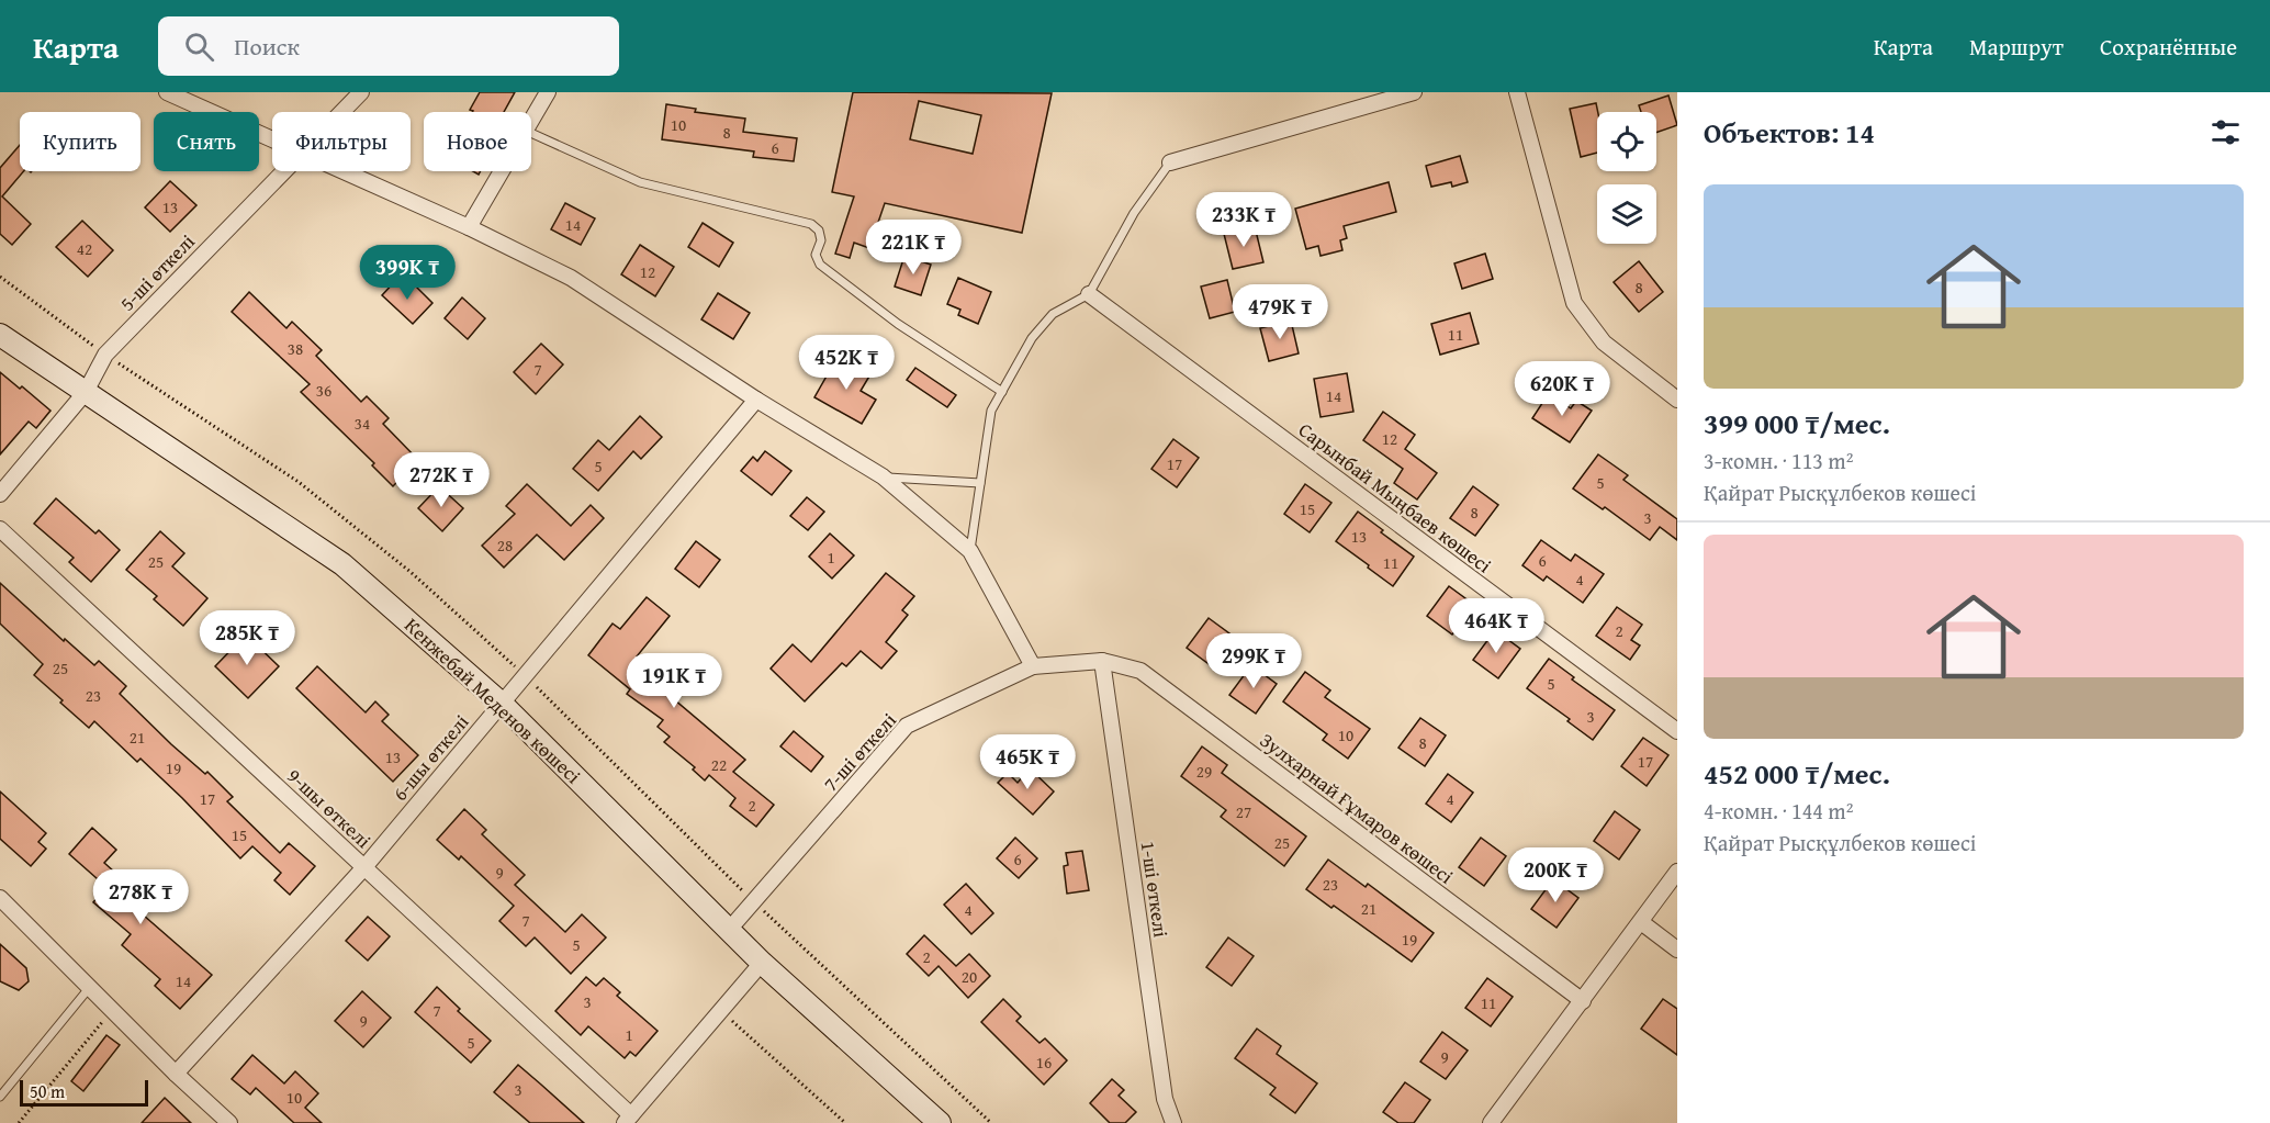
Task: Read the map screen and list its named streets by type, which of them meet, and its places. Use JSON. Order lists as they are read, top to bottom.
{
  "streets": {
    "street": [
      "5-ші өткелі",
      "Сарынбай Мыңбаев көшесі",
      "Кенжебай Меденов көшесі",
      "7-ші өткелі",
      "6-шы өткелі",
      "9-шы өткелі",
      "Зулхарнай Ғұмаров көшесі",
      "1-ші өткелі"
    ]
  },
  "crossings": [
    ["5-ші өткелі", "Кенжебай Меденов көшесі"],
    ["Кенжебай Меденов көшесі", "7-ші өткелі"],
    ["Кенжебай Меденов көшесі", "6-шы өткелі"],
    ["7-ші өткелі", "Зулхарнай Ғұмаров көшесі"],
    ["7-ші өткелі", "1-ші өткелі"],
    ["6-шы өткелі", "9-шы өткелі"]
  ],
  "house_numbers": [
    "10",
    "8",
    "6",
    "13",
    "14",
    "42",
    "12",
    "8",
    "11",
    "38",
    "7",
    "36",
    "14",
    "34",
    "12",
    "17",
    "5",
    "5",
    "15",
    "8",
    "3",
    "13",
    "28",
    "1",
    "6",
    "25",
    "11",
    "4",
    "2",
    "25",
    "5",
    "23",
    "3",
    "10",
    "21",
    "8",
    "13",
    "17",
    "22",
    "19",
    "29",
    "17",
    "4",
    "2",
    "27",
    "15",
    "25",
    "6",
    "9",
    "23",
    "21",
    "4",
    "7",
    "19",
    "5",
    "2",
    "20",
    "14",
    "3",
    "11",
    "7",
    "9",
    "1",
    "5",
    "9",
    "16",
    "3",
    "10"
  ],
  "scale_bar": "50 m",
  "page": {
    "header": "Карта",
    "search": "Поиск",
    "nav": ["Карта", "Маршрут", "Сохранённые"],
    "heading": "Объектов: 14",
    "chip": [
      "Купить",
      "Снять",
      "Фильтры",
      "Новое"
    ],
    "list": [
      {
        "name": "399 000 ₸/мес.",
        "note": "3-комн. · 113 m² · Қайрат Рысқұлбеков көшесі"
      },
      {
        "name": "452 000 ₸/мес.",
        "note": "4-комн. · 144 m² · Қайрат Рысқұлбеков көшесі"
      }
    ],
    "price": [
      "233K ₸",
      "221K ₸",
      "399K ₸",
      "479K ₸",
      "452K ₸",
      "620K ₸",
      "272K ₸",
      "464K ₸",
      "285K ₸",
      "299K ₸",
      "191K ₸",
      "465K ₸",
      "200K ₸",
      "278K ₸"
    ],
    "scale": "50 m"
  }
}
